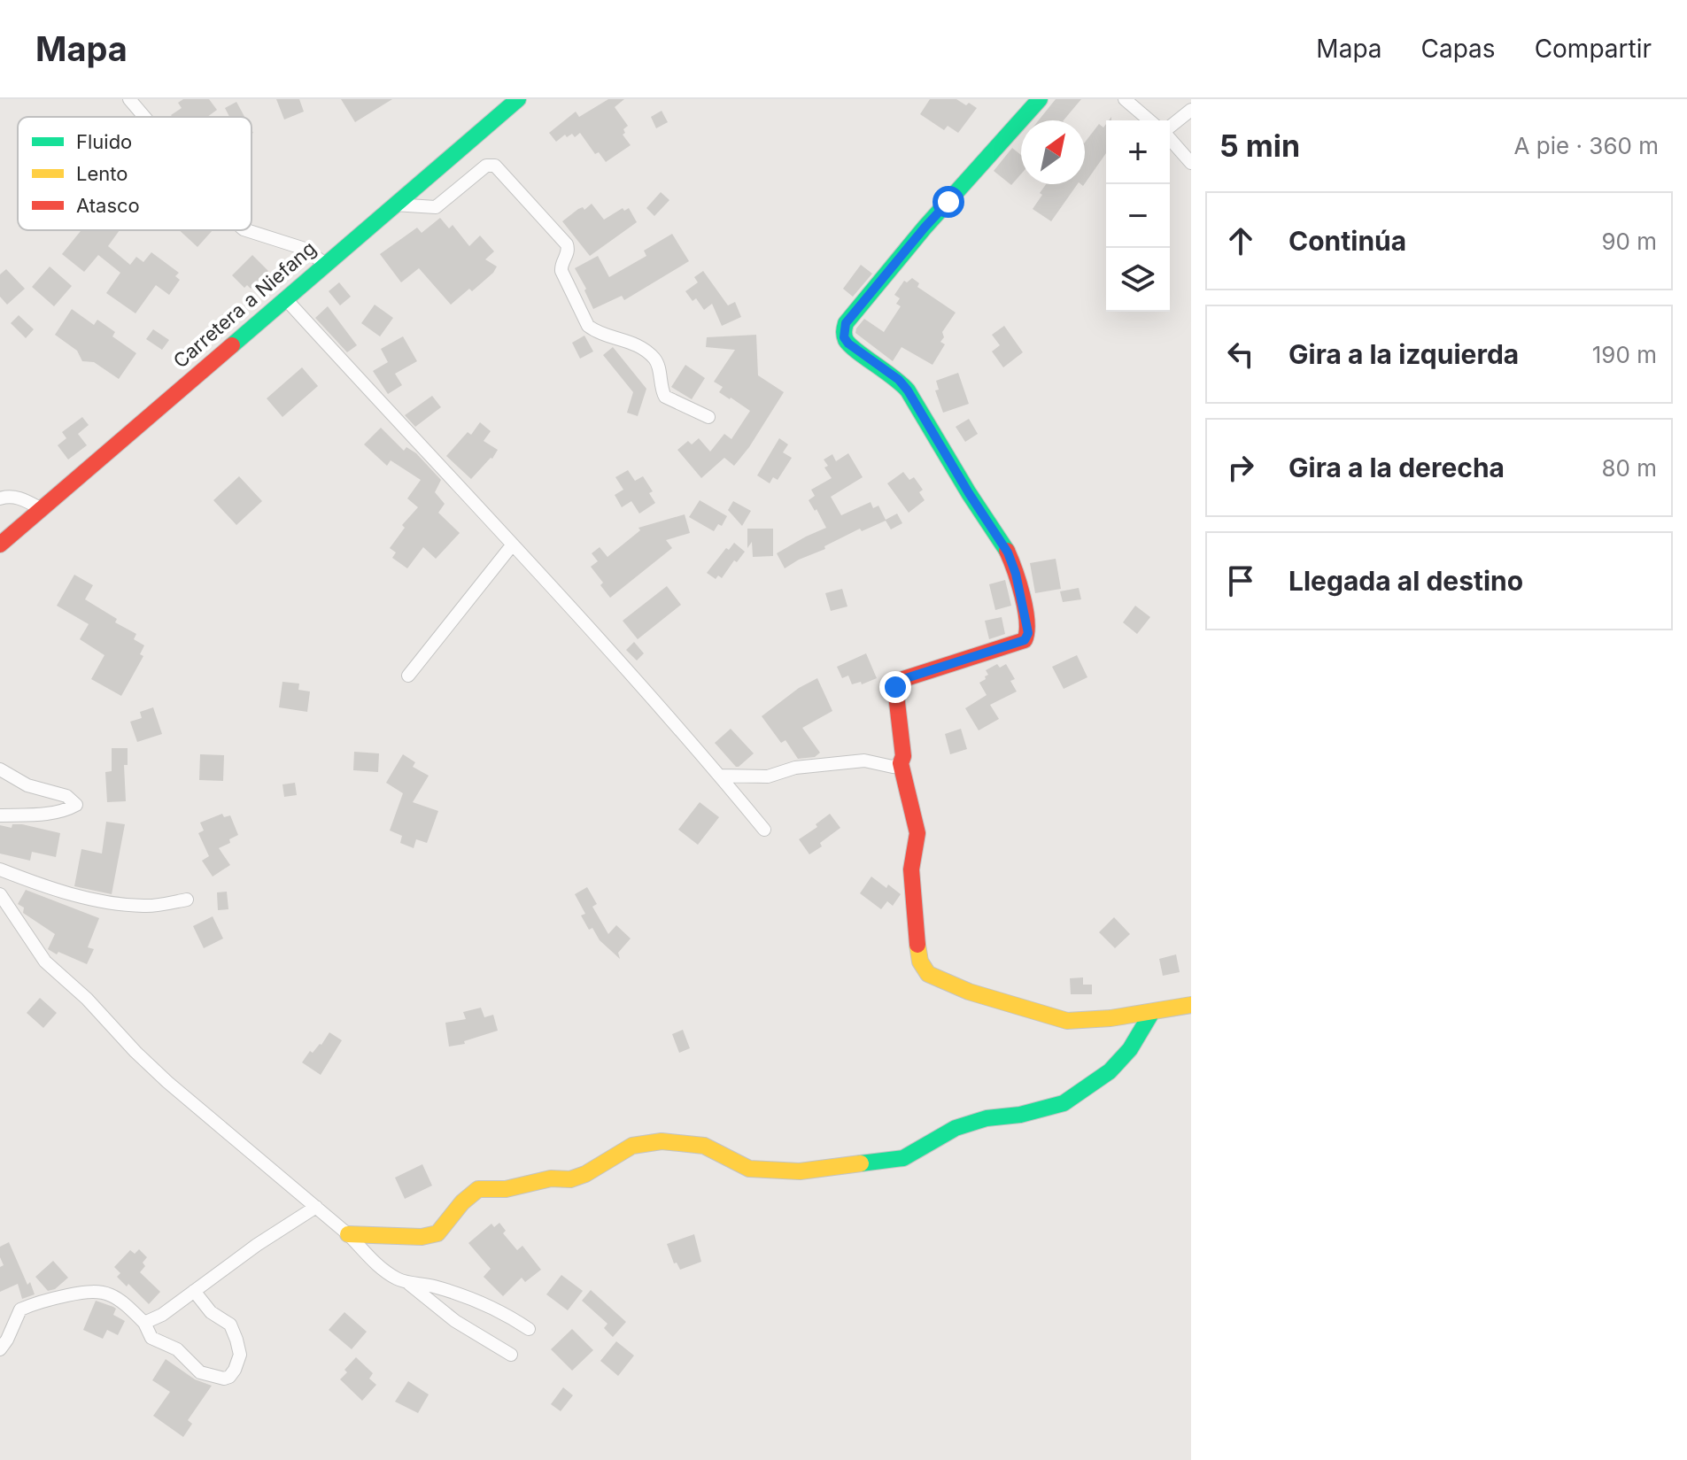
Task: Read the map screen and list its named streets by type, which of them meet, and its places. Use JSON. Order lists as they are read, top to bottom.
{
  "streets": {
    "street": ["Carretera a Niefang"]
  },
  "legend": ["Fluido", "Lento", "Atasco"],
  "north": "top right",
  "page": {
    "header": "Mapa",
    "nav": ["Mapa", "Capas", "Compartir"],
    "heading": ["5 min", "A pie · 360 m"],
    "map_buttons": ["+", "−"],
    "list": [
      ["Continúa", "90 m"],
      ["Gira a la izquierda", "190 m"],
      ["Gira a la derecha", "80 m"],
      "Llegada al destino"
    ]
  }
}
